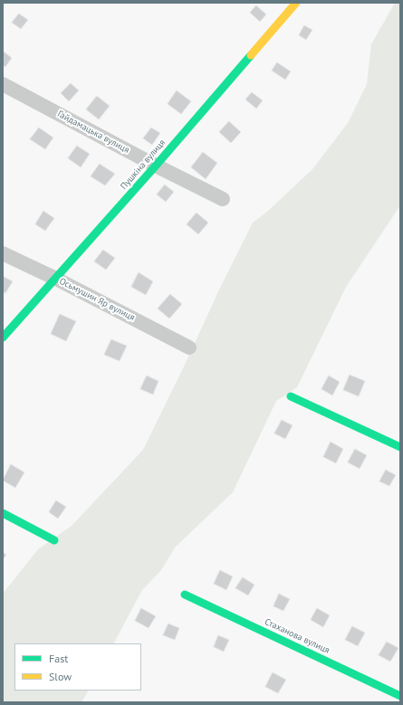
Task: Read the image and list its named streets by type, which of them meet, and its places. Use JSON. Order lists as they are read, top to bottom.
{
  "streets": {
    "street": [
      "Гайдамацька вулиця",
      "Пушкіна вулиця",
      "Осьмушин Яр вулиця",
      "Стаханова вулиця"
    ]
  },
  "crossings": [
    ["Гайдамацька вулиця", "Пушкіна вулиця"],
    ["Пушкіна вулиця", "Осьмушин Яр вулиця"]
  ],
  "legend": ["Fast", "Slow"]
}
